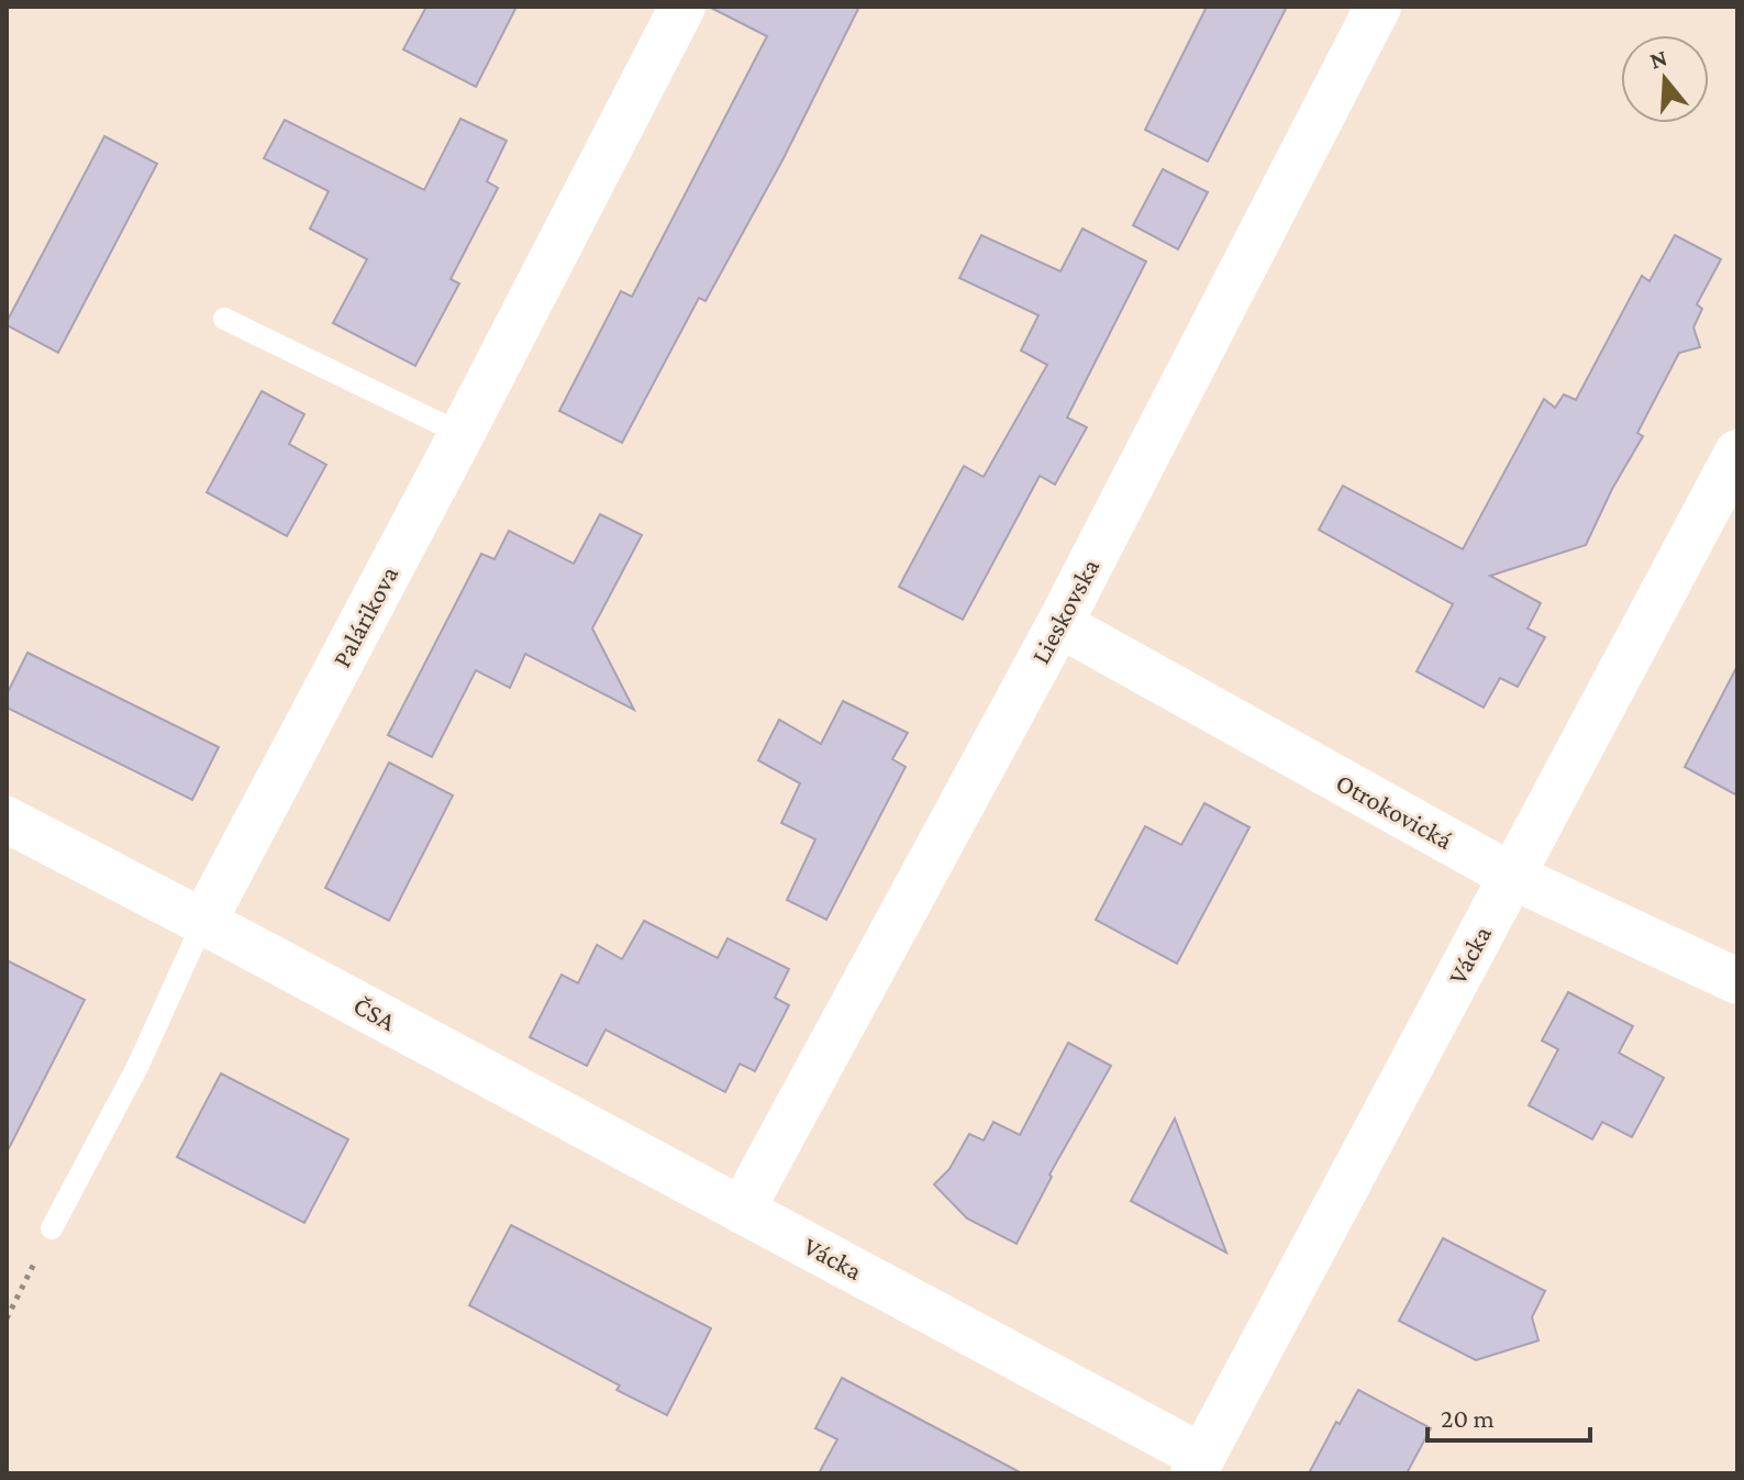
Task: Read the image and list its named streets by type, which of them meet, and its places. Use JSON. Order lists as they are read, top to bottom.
{
  "streets": {
    "street": [
      "Lieskovska",
      "Palárikova",
      "Otrokovická",
      "Vácka",
      "ČSA"
    ]
  },
  "crossings": [
    ["Lieskovska", "Otrokovická"],
    ["Lieskovska", "Vácka"],
    ["Lieskovska", "ČSA"],
    ["Palárikova", "ČSA"],
    ["Otrokovická", "Vácka"],
    ["Vácka", "ČSA"]
  ],
  "scale_bar": "20 m",
  "north": "top"
}
